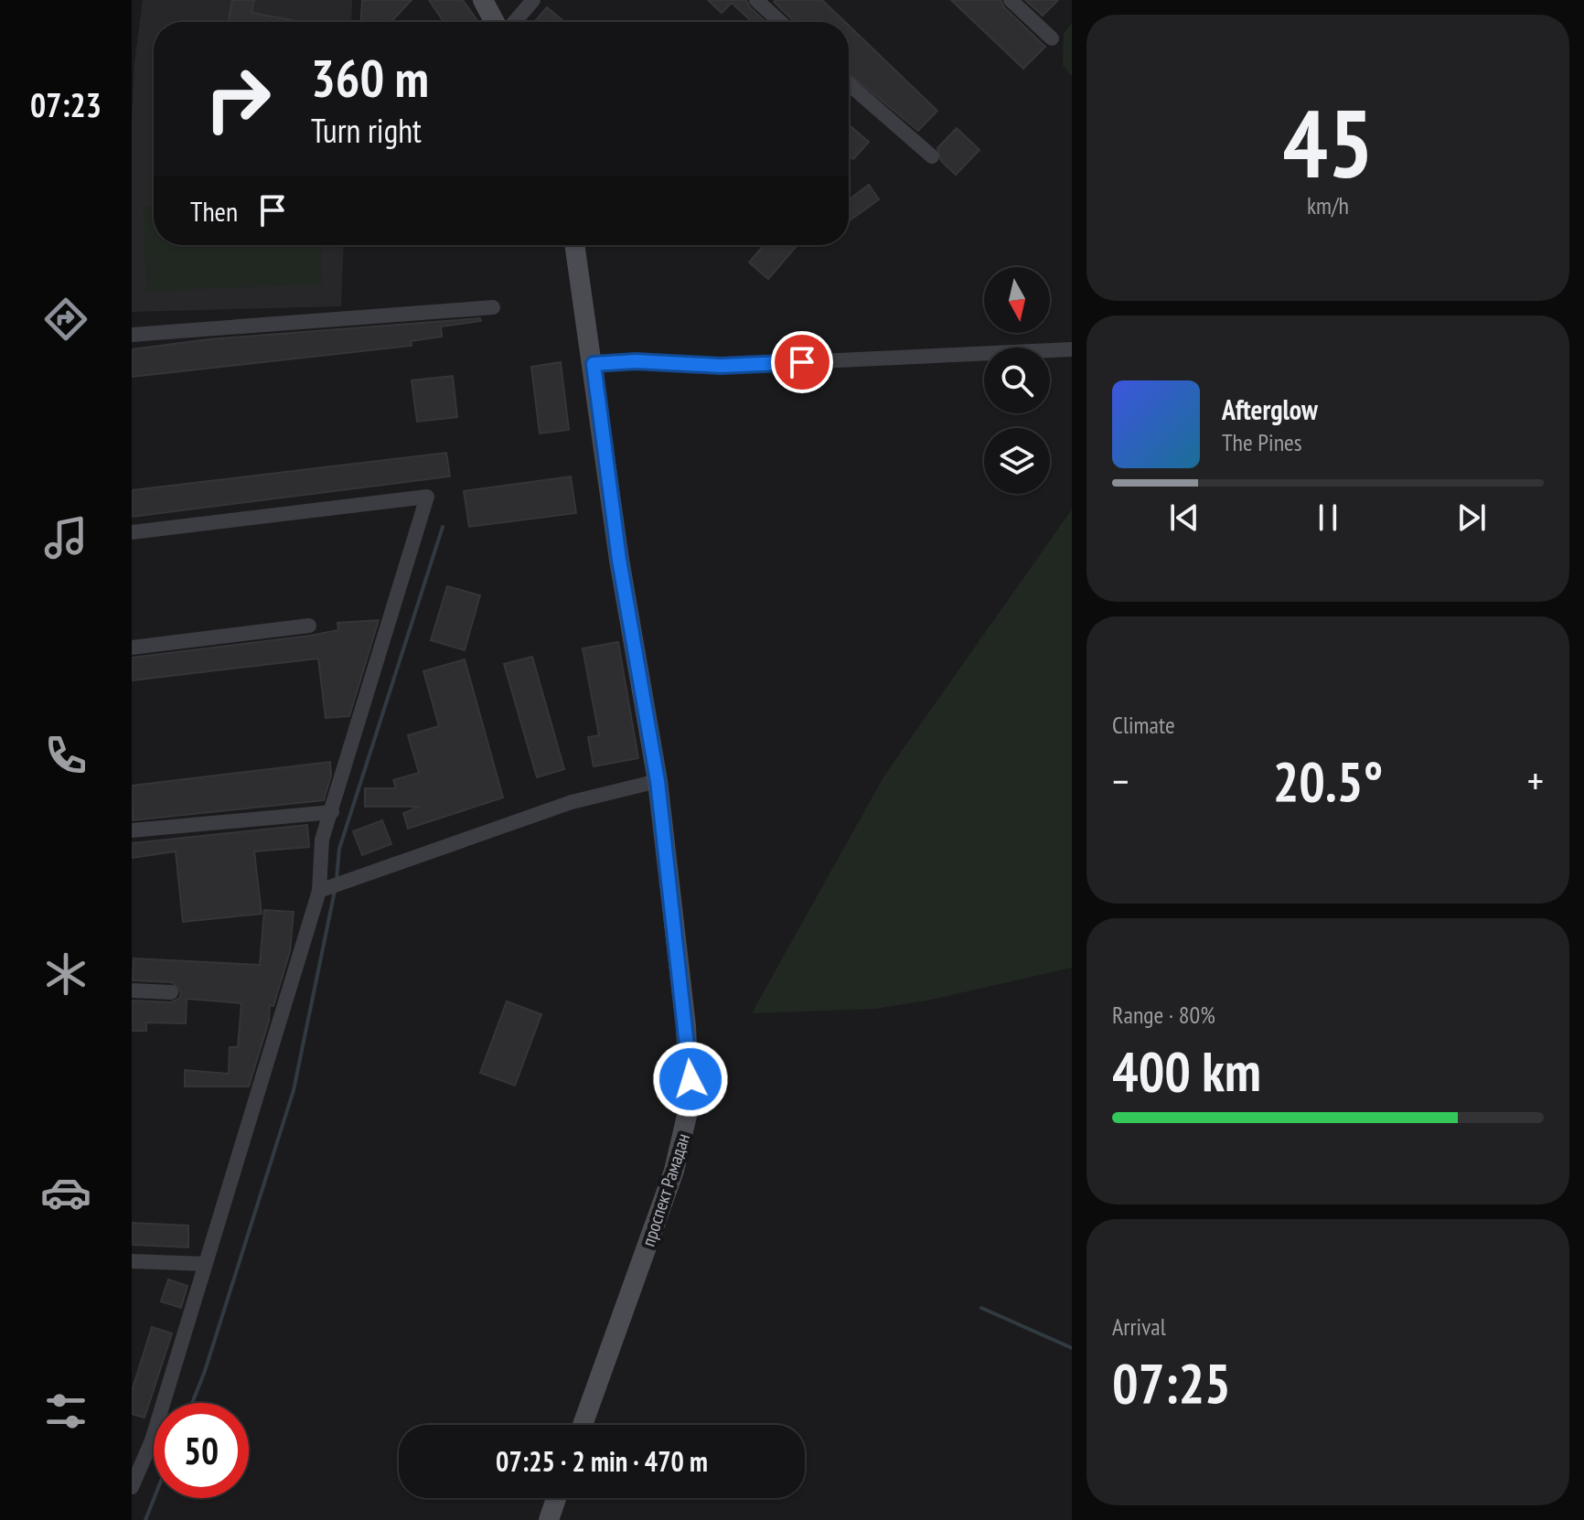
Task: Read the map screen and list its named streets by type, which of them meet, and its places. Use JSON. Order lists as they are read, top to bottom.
{
  "streets": {
    "main road": ["проспект Рамадан"]
  },
  "north": "bottom",
  "page": {
    "tabs": "07:23",
    "tile": [
      ["45", "km/h"],
      "Climate",
      ["Range · 80%", "400 km"],
      ["Arrival", "07:25"]
    ],
    "turn": ["360 m", "Turn right"],
    "then": "Then",
    "song": ["Afterglow", "The Pines"],
    "heat": ["−", "20.5°", "+"],
    "limit": "50",
    "trip": "07:25 · 2 min · 470 m"
  }
}
